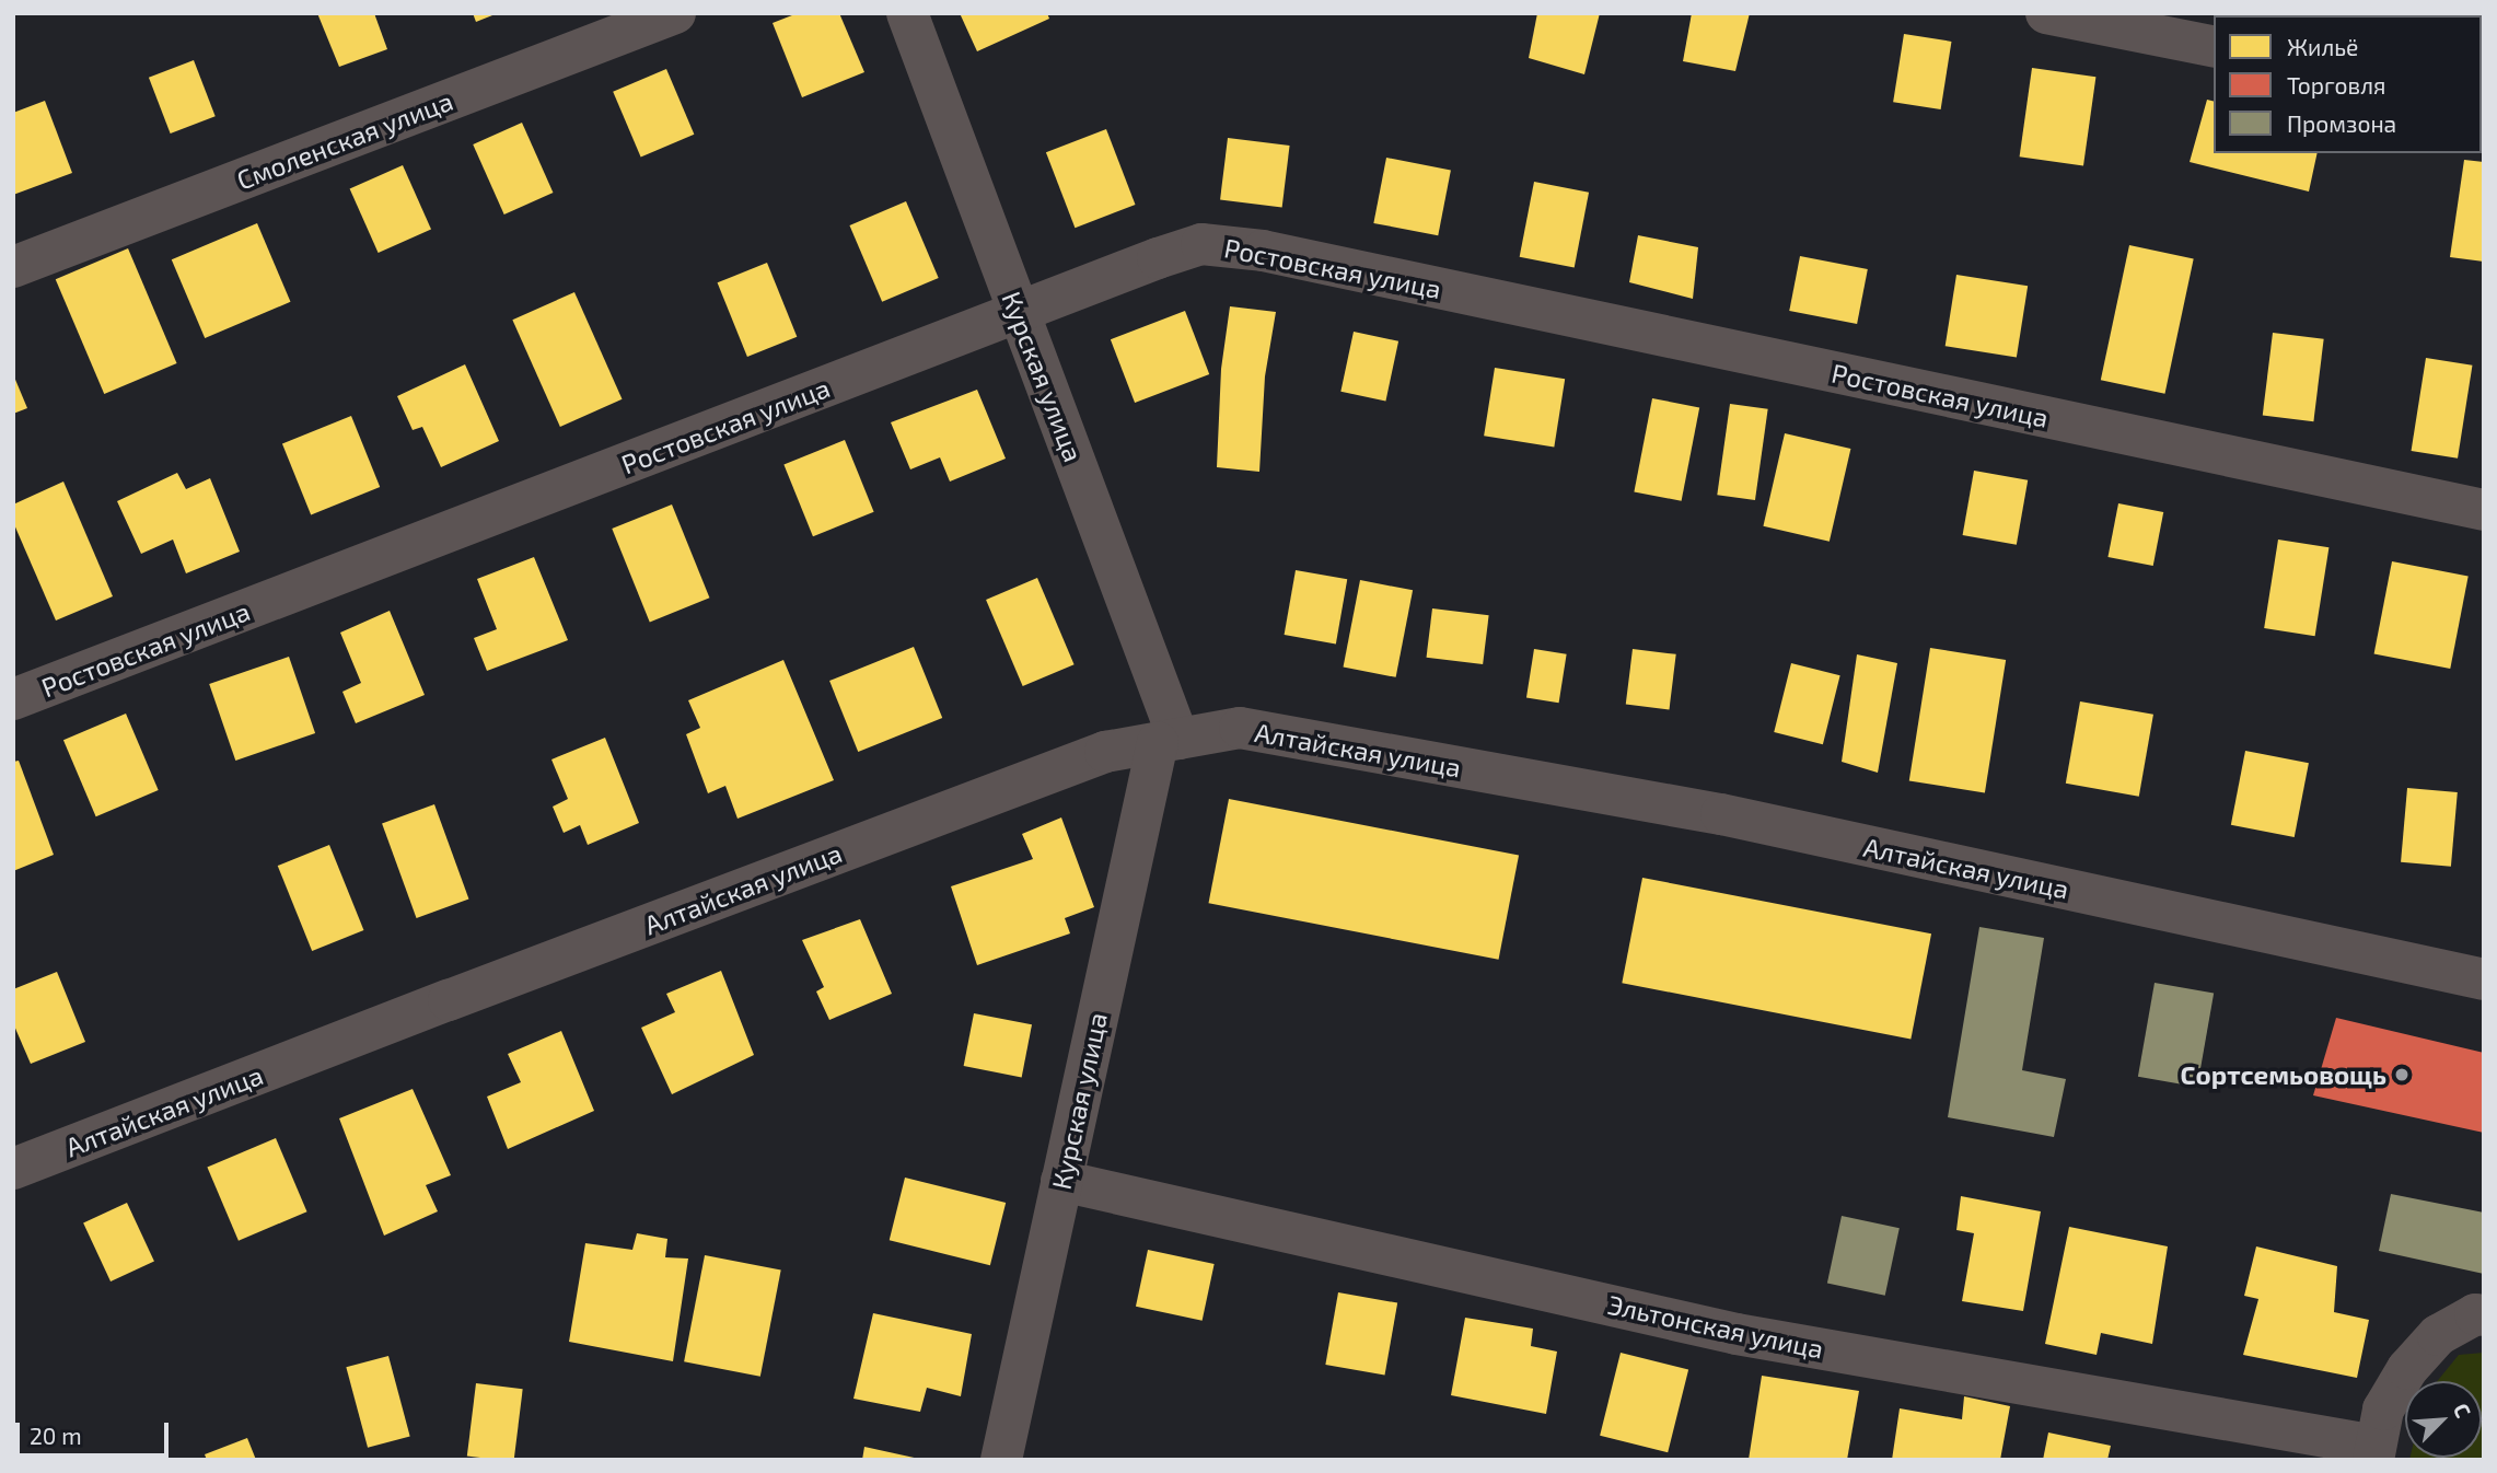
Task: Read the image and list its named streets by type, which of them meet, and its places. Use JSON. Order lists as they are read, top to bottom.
{
  "streets": {
    "street": [
      "Смоленская улица",
      "Ростовская улица",
      "Курская улица",
      "Алтайская улица",
      "Эльтонская улица"
    ]
  },
  "crossings": [
    ["Ростовская улица", "Курская улица"],
    ["Курская улица", "Алтайская улица"],
    ["Курская улица", "Эльтонская улица"]
  ],
  "places": ["Сортсемьовощь"],
  "legend": ["Жильё", "Торговля", "Промзона"],
  "scale_bar": "20 m",
  "north": "top right"
}
